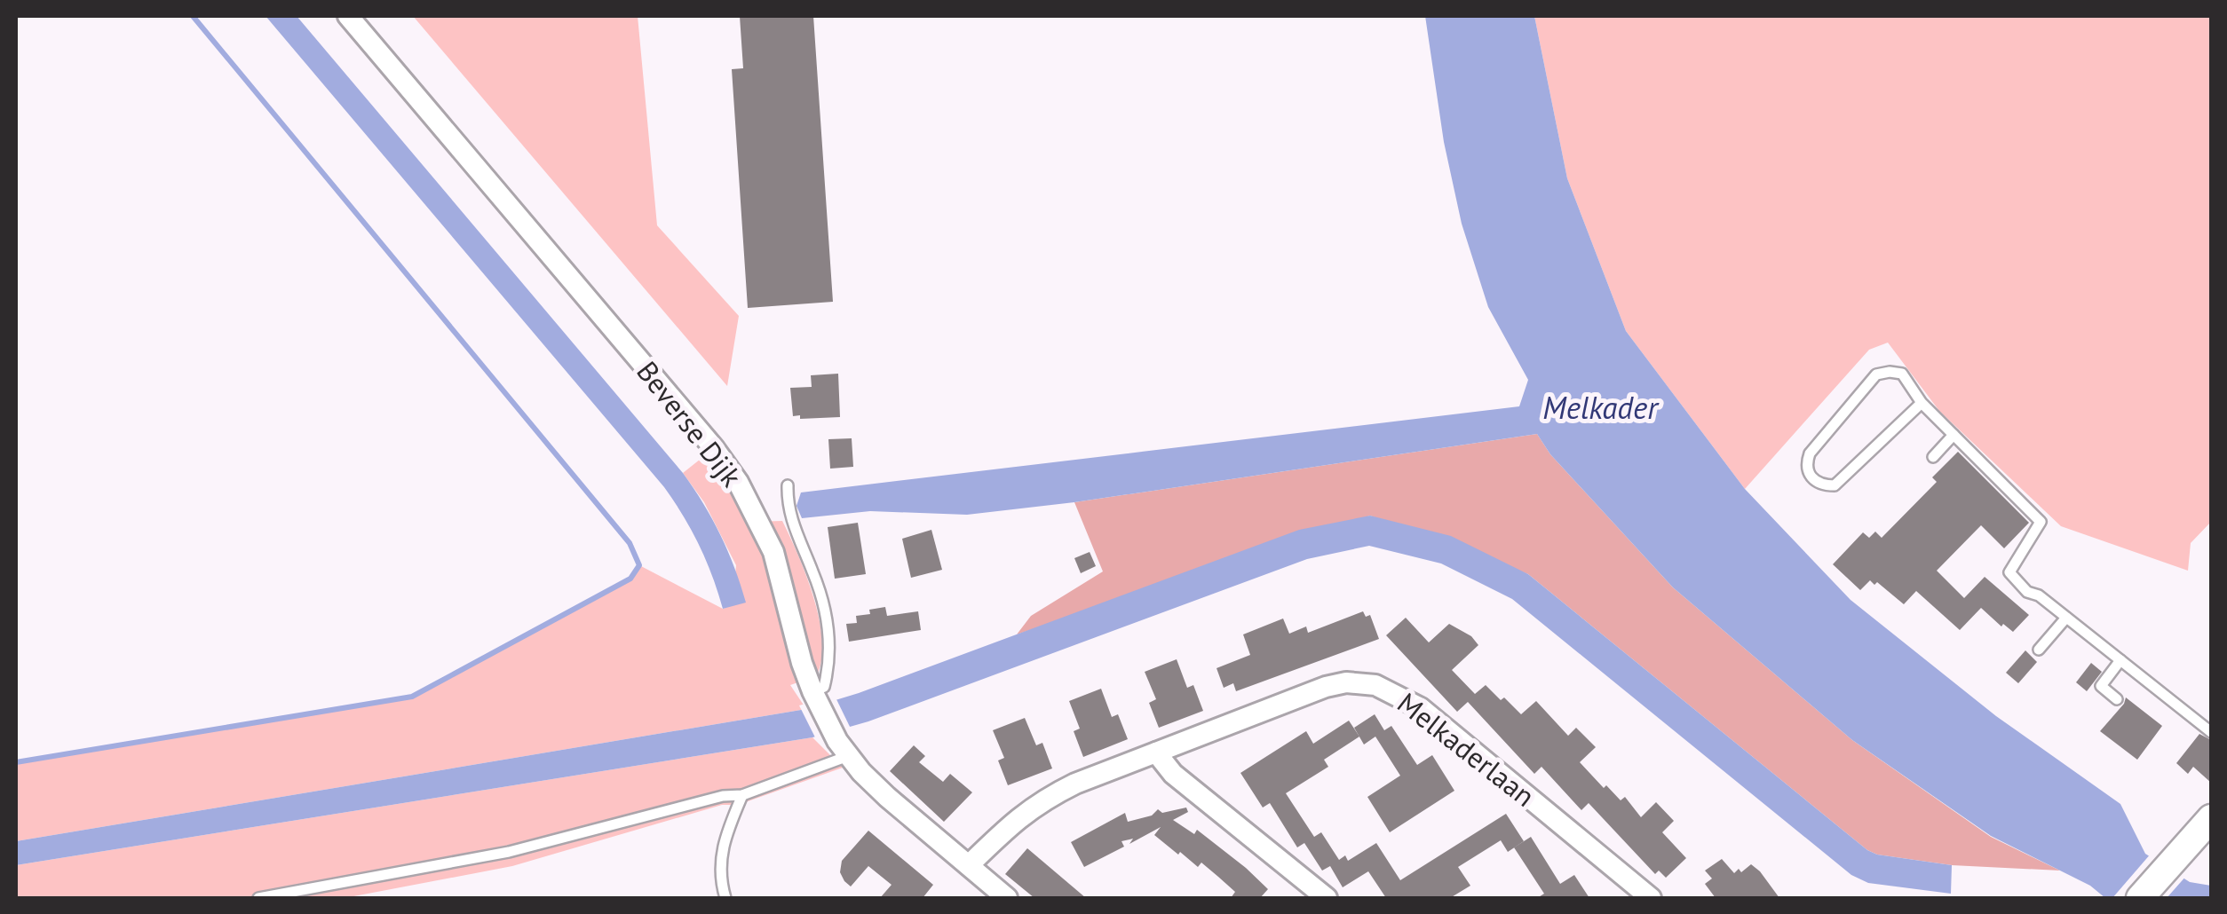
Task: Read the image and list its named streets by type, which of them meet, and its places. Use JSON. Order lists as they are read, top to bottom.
{
  "streets": {
    "street": ["Beverse Dijk", "Melkaderlaan"]
  },
  "crossings": [
    ["Beverse Dijk", "Melkaderlaan"]
  ],
  "water": ["Melkader"]
}
